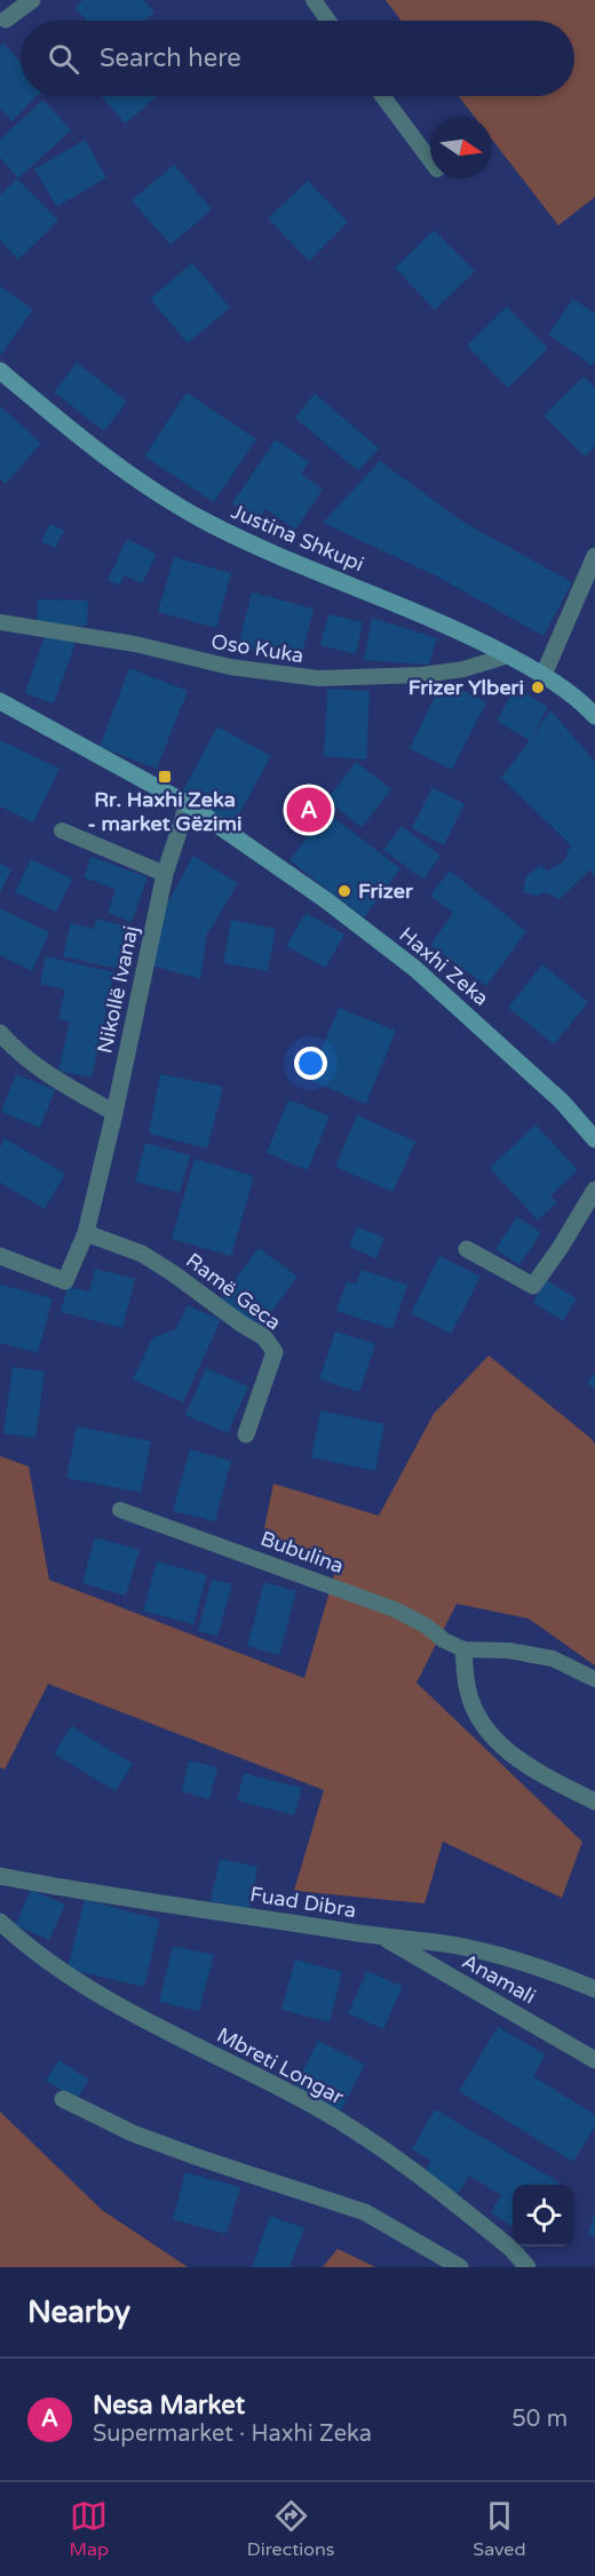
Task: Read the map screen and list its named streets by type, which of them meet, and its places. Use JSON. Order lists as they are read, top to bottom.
{
  "streets": {
    "street": [
      "Justina Shkupi",
      "Haxhi Zeka",
      "Nikollë Ivanaj",
      "Ramë Geca",
      "Fuad Dibra",
      "Anamali",
      "Mbreti Longar"
    ],
    "lane": ["Oso Kuka", "Bubulina"]
  },
  "crossings": [
    ["Justina Shkupi", "Oso Kuka"],
    ["Haxhi Zeka", "Nikollë Ivanaj"],
    ["Nikollë Ivanaj", "Ramë Geca"],
    ["Fuad Dibra", "Anamali"]
  ],
  "places": {
    "other": ["Frizer Ylberi", "Frizer"],
    "transit": ["Rr. Haxhi Zeka - market Gëzimi"]
  },
  "north": "right",
  "page": {
    "search": "Search here",
    "pins": "A",
    "heading": "Nearby",
    "list": [
      {
        "mark": "A",
        "name": "Nesa Market",
        "note": "Supermarket · Haxhi Zeka",
        "value": "50 m"
      }
    ],
    "nav": ["Map", "Directions", "Saved"]
  }
}
